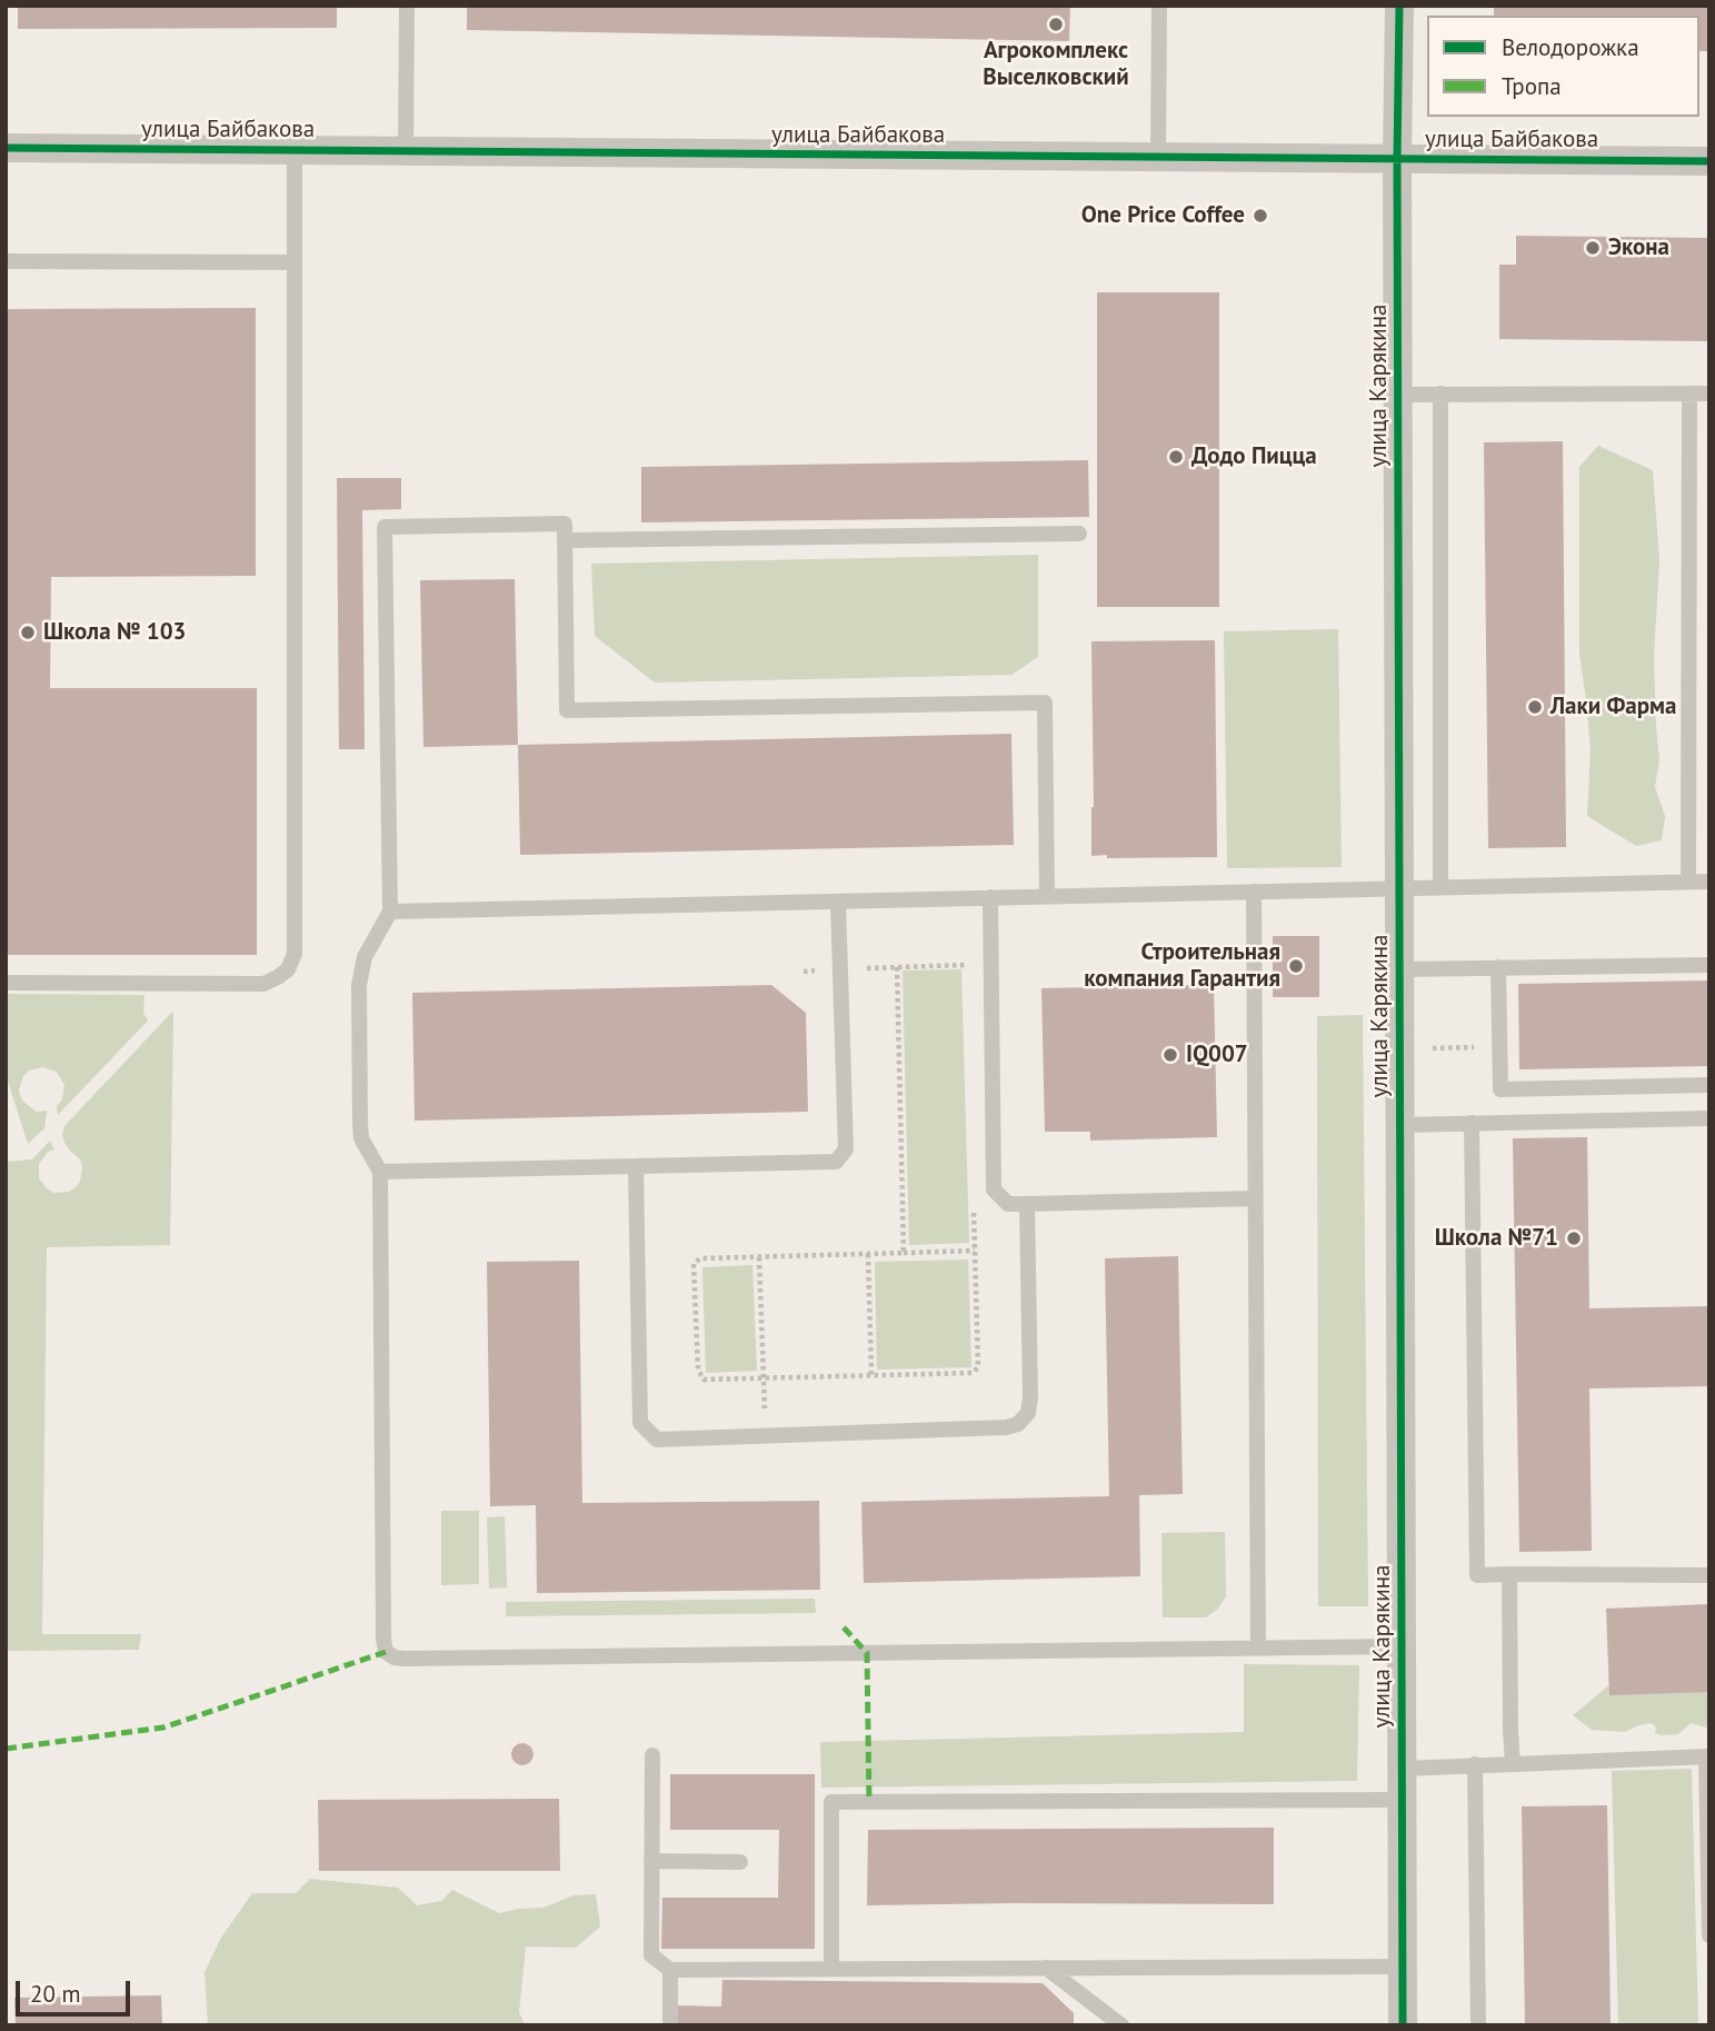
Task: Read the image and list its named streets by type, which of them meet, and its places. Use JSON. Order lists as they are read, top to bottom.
{
  "streets": {
    "street": ["улица Байбакова", "улица Карякина"]
  },
  "crossings": [
    ["улица Байбакова", "улица Карякина"]
  ],
  "places": [
    "Агрокомплекс Выселковский",
    "One Price Coffee",
    "Экона",
    "Додо Пицца",
    "Школа № 103",
    "Лаки Фарма",
    "Строительная компания Гарантия",
    "IQ007",
    "Школа №71"
  ],
  "legend": ["Велодорожка", "Тропа"],
  "scale_bar": "20 m"
}
